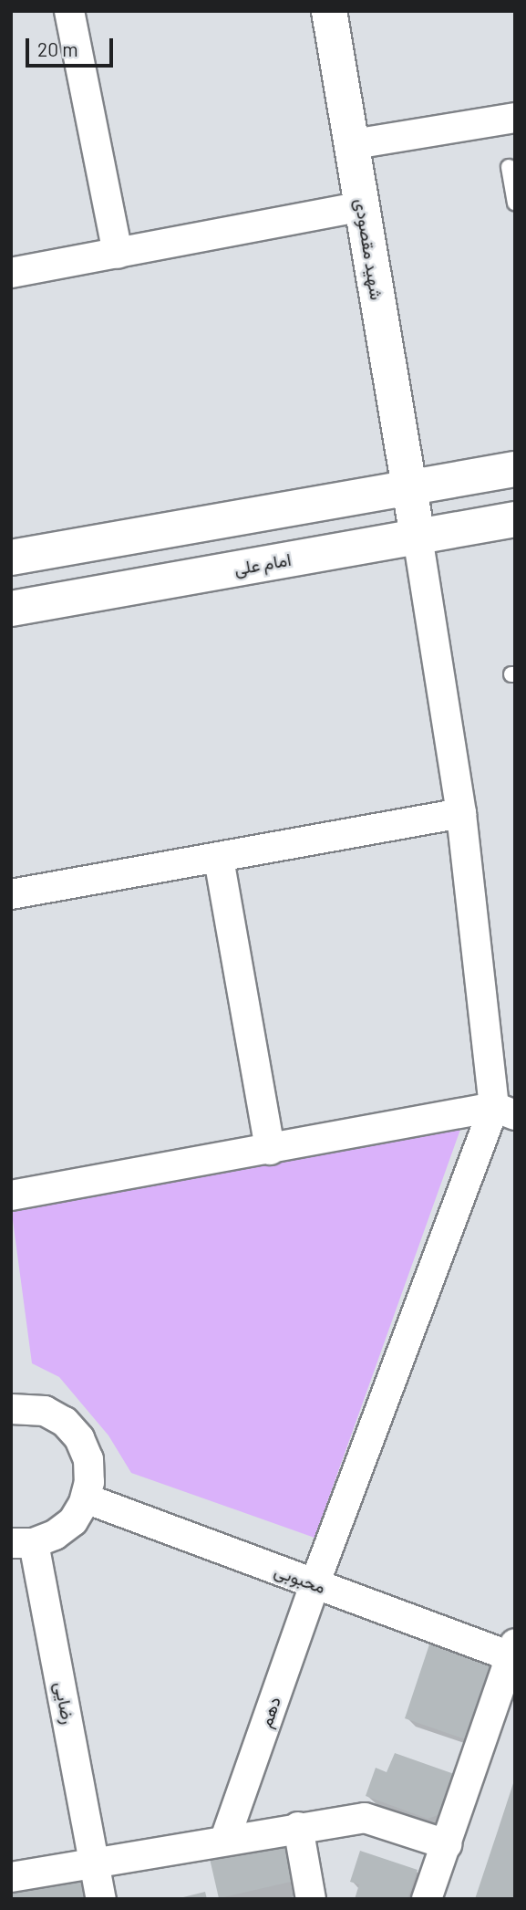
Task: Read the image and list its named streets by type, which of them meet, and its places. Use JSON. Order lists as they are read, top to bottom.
{
  "streets": {
    "street": [
      "شهید مقصودی",
      "امام علی",
      "محبوبی",
      "رضایی",
      "دهم"
    ]
  },
  "crossings": [
    ["شهید مقصودی", "امام علی"],
    ["محبوبی", "دهم"]
  ],
  "scale_bar": "20 m"
}
